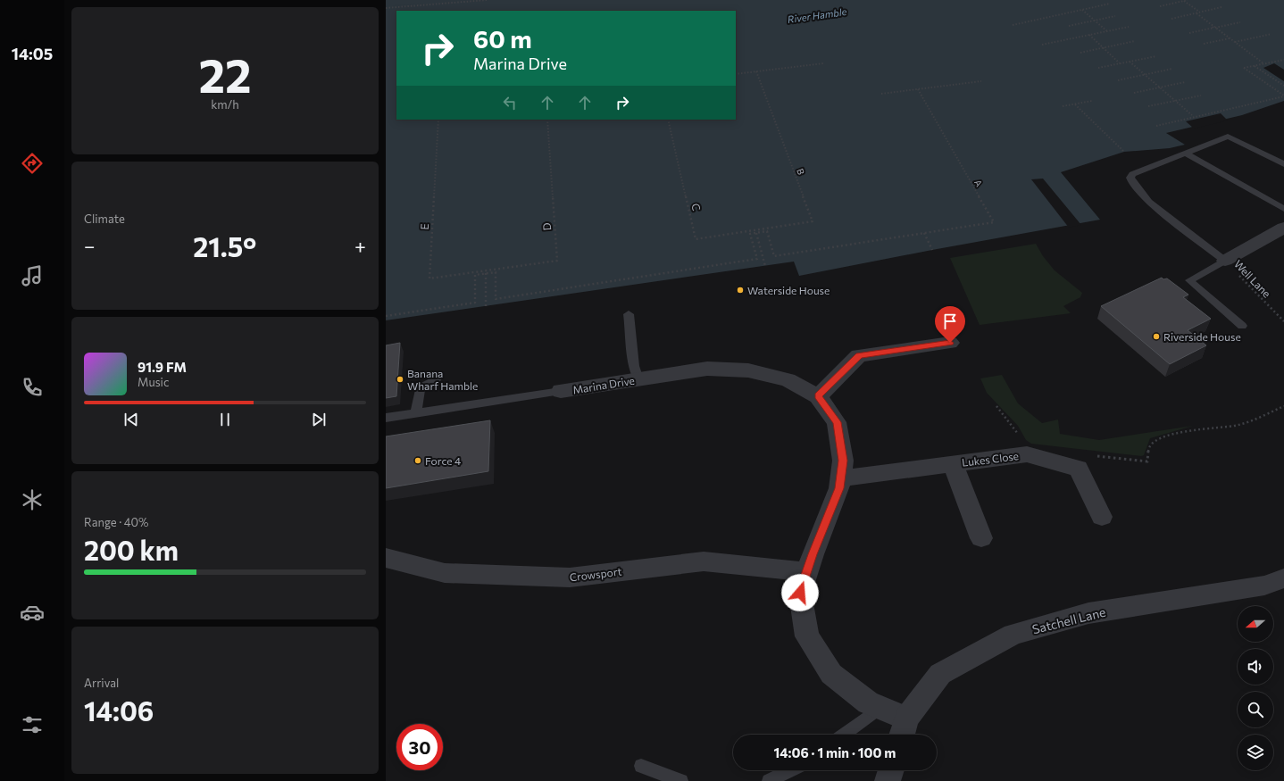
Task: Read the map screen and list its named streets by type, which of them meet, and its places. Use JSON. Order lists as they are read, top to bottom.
{
  "streets": {
    "street": [
      "Marina Drive",
      "Lukes Close",
      "Crowsport",
      "Satchell Lane"
    ],
    "path": [
      "B",
      "A",
      "C",
      "E",
      "D",
      "Well Lane"
    ]
  },
  "crossings": [
    ["B", "C"],
    ["E", "D"],
    ["Marina Drive", "Lukes Close"],
    ["Marina Drive", "Crowsport"],
    ["Marina Drive", "Satchell Lane"]
  ],
  "water": ["River Hamble"],
  "places": [
    "Waterside House",
    "Riverside House",
    "Banana Wharf Hamble",
    "Force 4"
  ],
  "north": "left",
  "page": {
    "tabs": "14:05",
    "tile": [
      ["22", "km/h"],
      "Climate",
      ["Range · 40%", "200 km"],
      ["Arrival", "14:06"]
    ],
    "turn": ["60 m", "Marina Drive"],
    "heat": ["−", "21.5°", "+"],
    "song": ["91.9 FM", "Music"],
    "limit": "30",
    "trip": "14:06 · 1 min · 100 m"
  }
}
